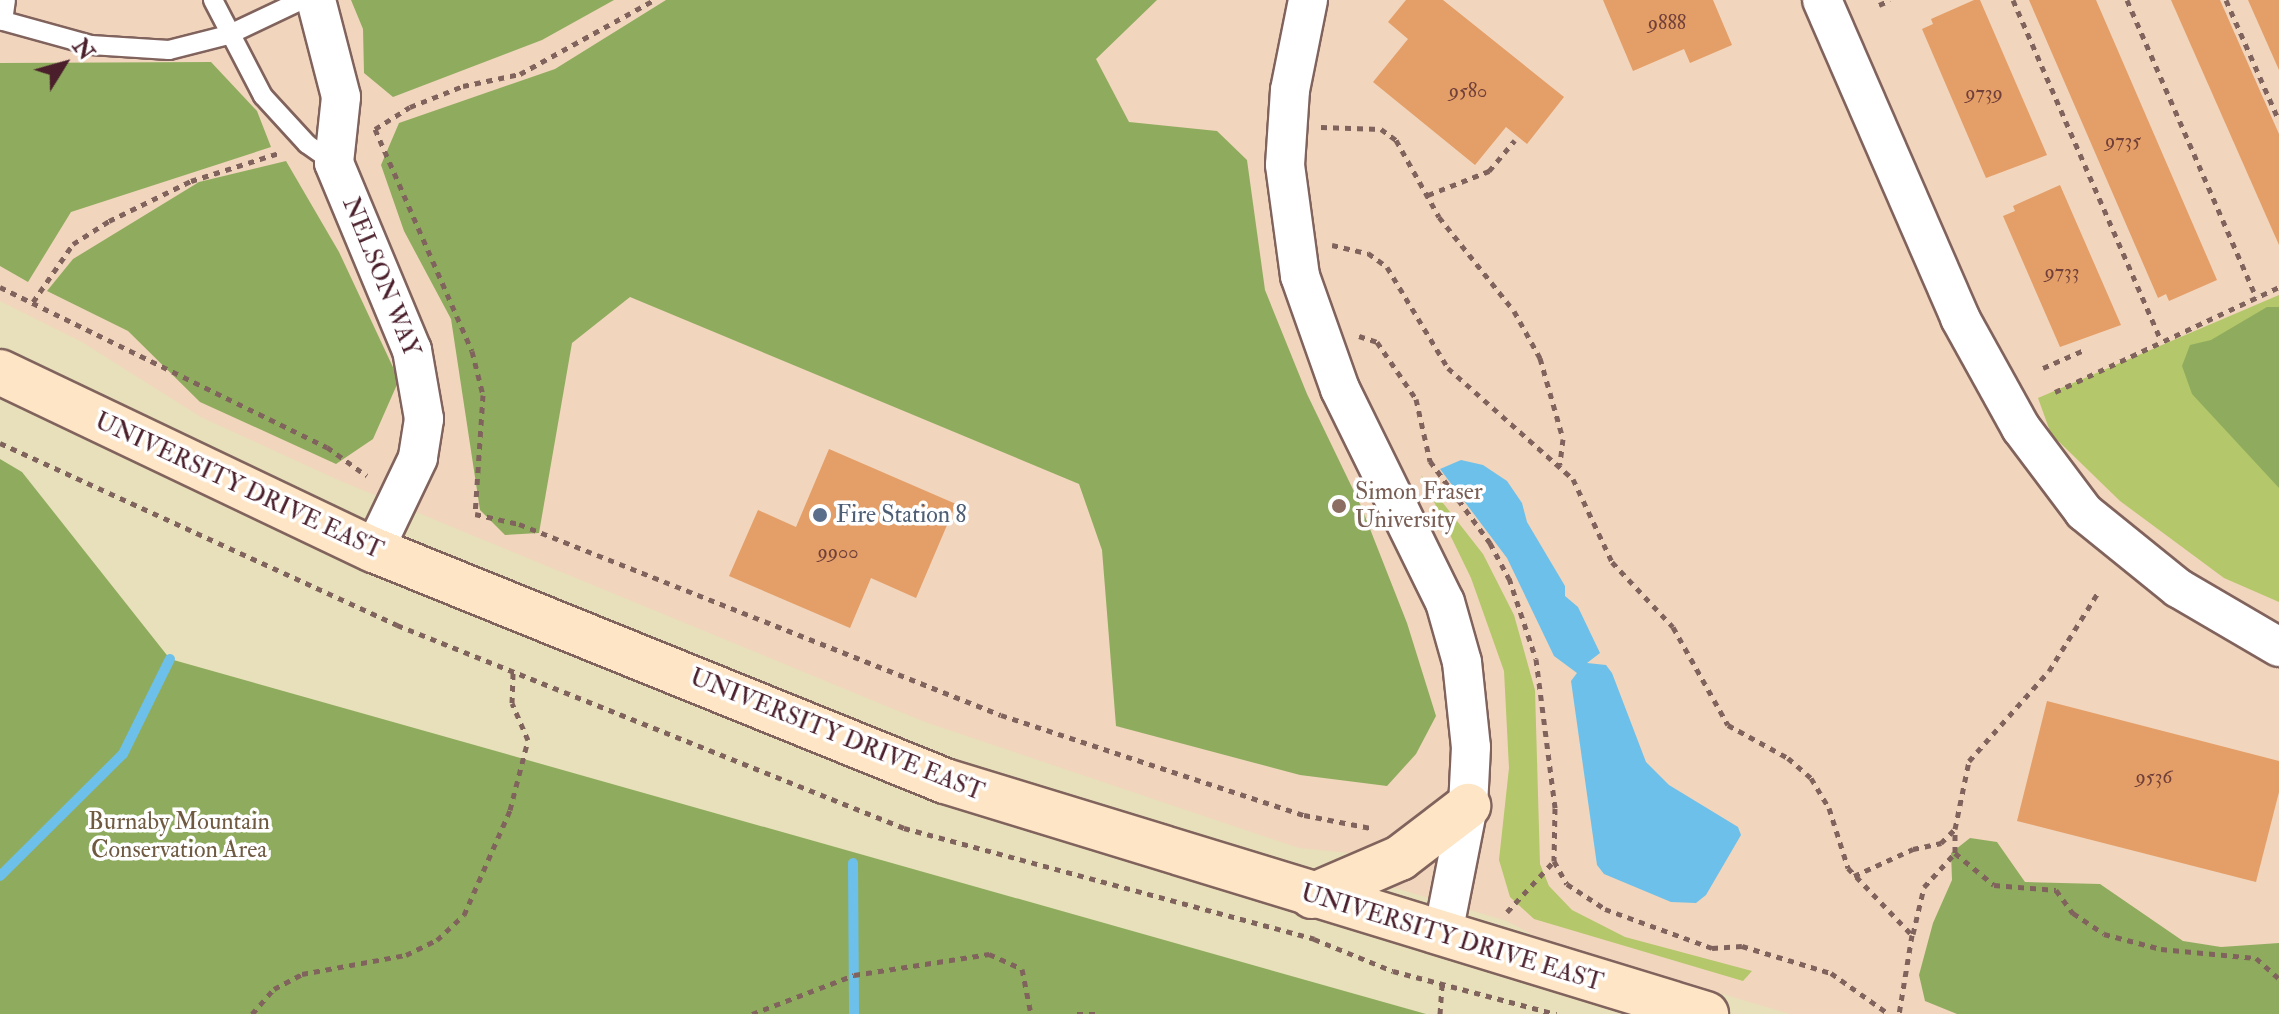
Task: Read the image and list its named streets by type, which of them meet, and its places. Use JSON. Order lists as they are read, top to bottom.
{
  "streets": {
    "street": ["NELSON WAY", "UNIVERSITY DRIVE EAST"]
  },
  "crossings": [
    ["NELSON WAY", "UNIVERSITY DRIVE EAST"]
  ],
  "parks": ["Burnaby Mountain Conservation Area"],
  "places": ["Simon Fraser University", "Fire Station 8"],
  "house_numbers": [
    "9888",
    "9580",
    "9739",
    "9735",
    "9733",
    "9900",
    "9536"
  ],
  "north": "top right"
}
